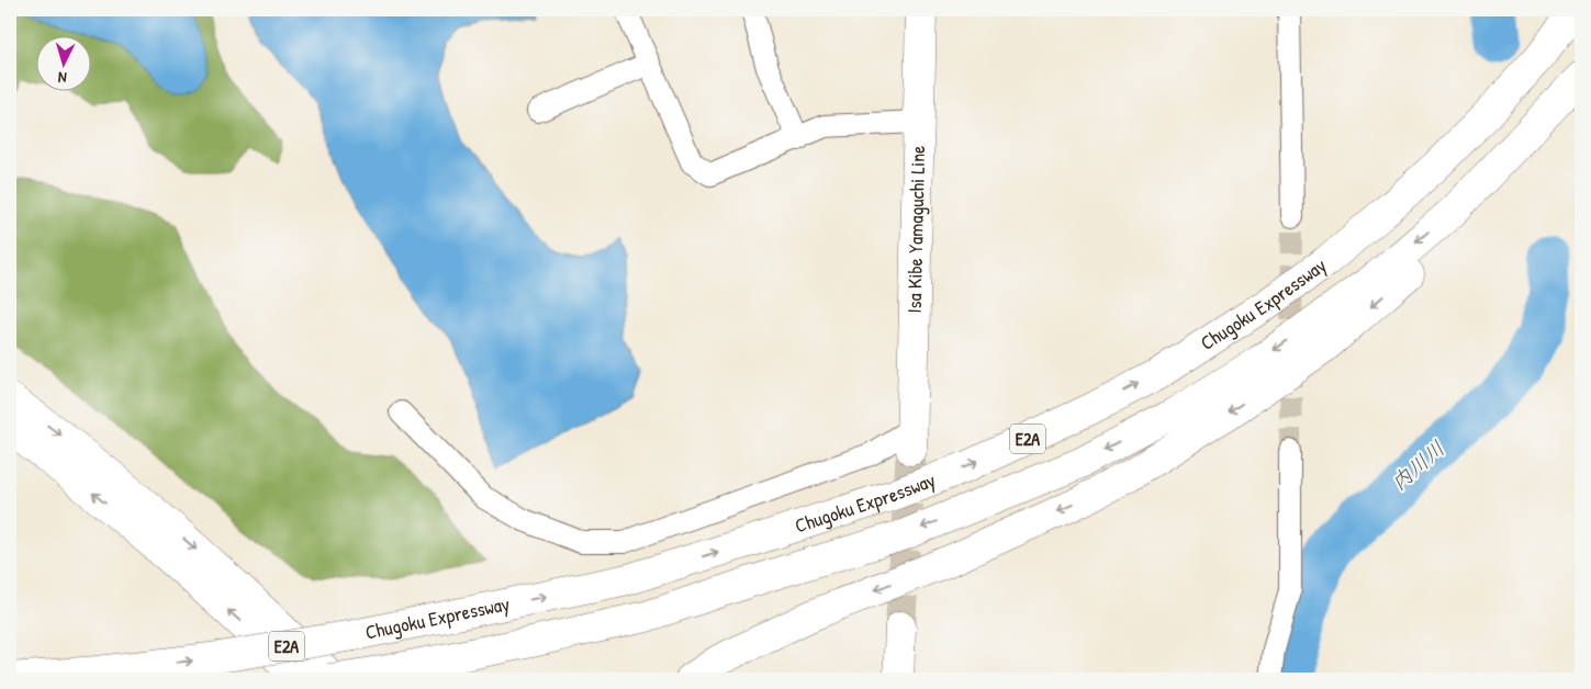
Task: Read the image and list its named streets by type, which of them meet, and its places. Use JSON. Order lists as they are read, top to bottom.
{
  "streets": {
    "main road": ["Isa Kibe Yamaguchi Line", "Chugoku Expressway", "E2A"]
  },
  "water": ["内川川"],
  "north": "bottom"
}
